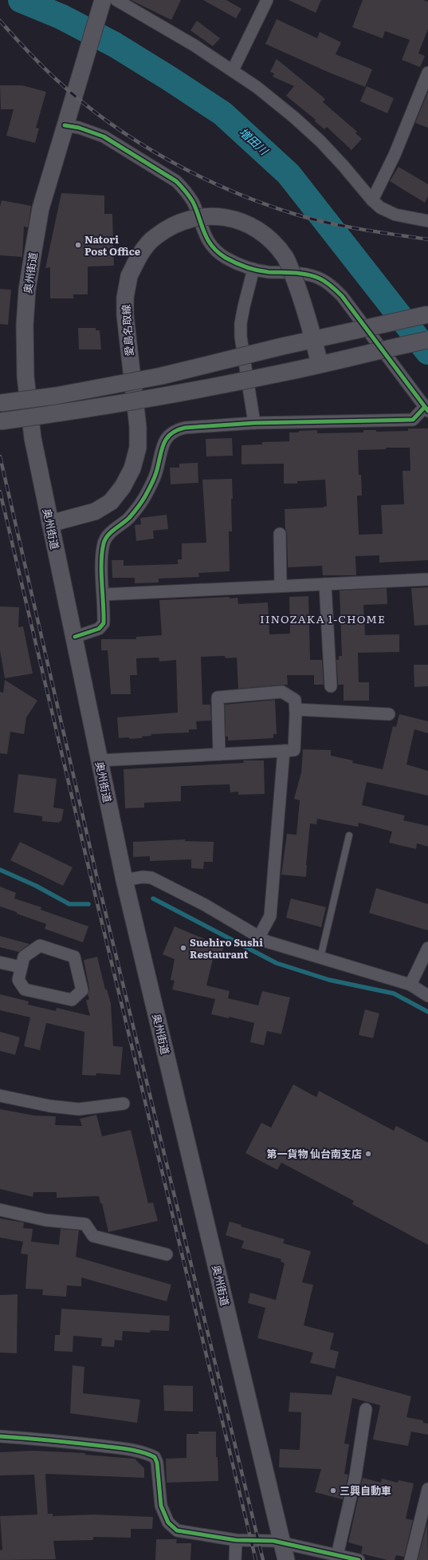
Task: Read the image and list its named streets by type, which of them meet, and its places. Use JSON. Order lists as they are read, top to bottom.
{
  "streets": {
    "main road": ["奥州街道", "愛島名取線"]
  },
  "crossings": [
    ["奥州街道", "愛島名取線"]
  ],
  "districts": ["IINOZAKA 1-CHOME"],
  "water": ["増田川"],
  "places": [
    "Natori Post Office",
    "Suehiro Sushi Restaurant",
    "第一貨物 仙台南支店",
    "三興自動車"
  ]
}
